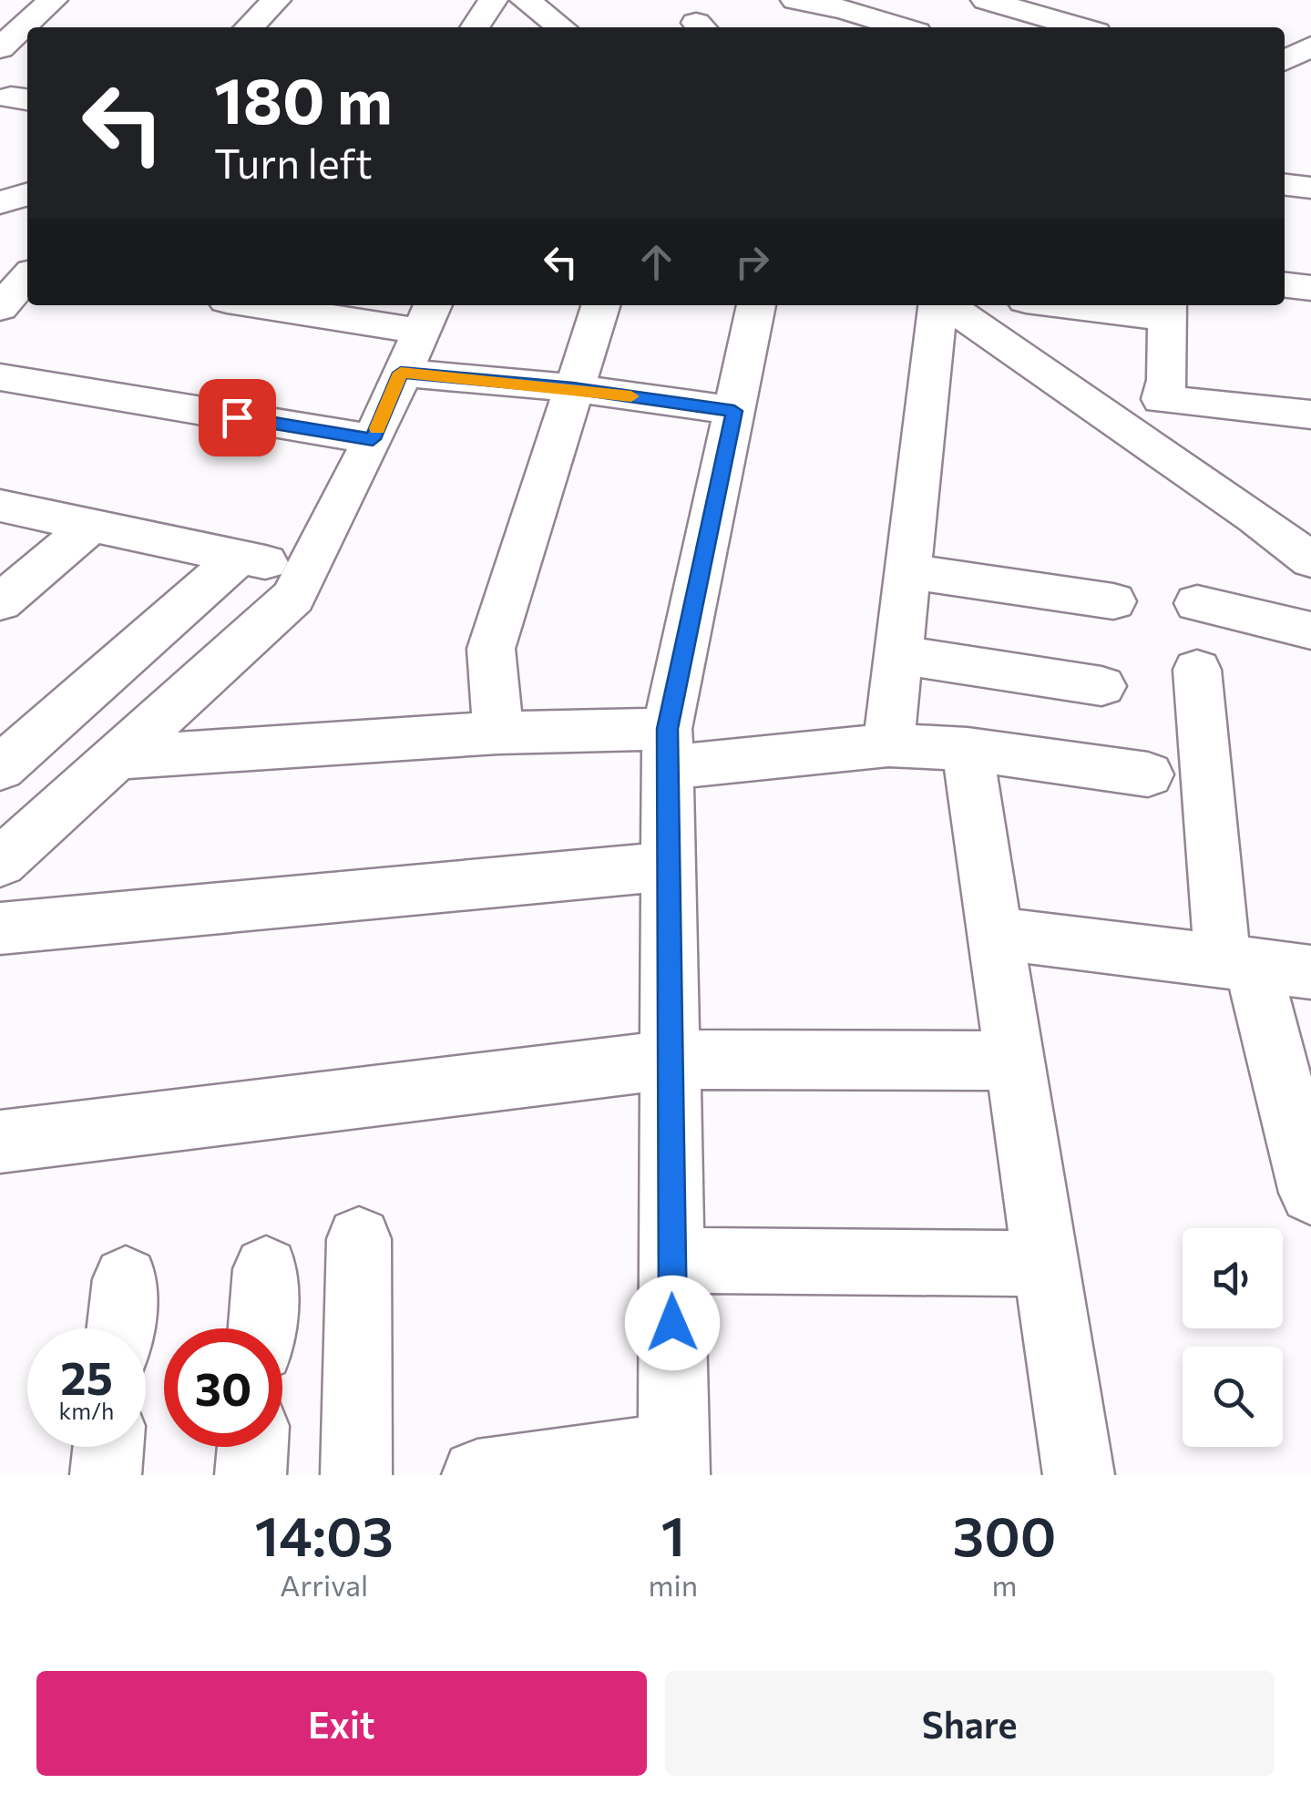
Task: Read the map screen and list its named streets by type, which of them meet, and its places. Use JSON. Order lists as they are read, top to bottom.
{
  "page": {
    "turn": ["180 m", "Turn left"],
    "speed": "25 km/h",
    "limit": "30",
    "eta": [
      "14:03",
      "Arrival",
      "1",
      "min",
      "300",
      "m"
    ],
    "buttons": ["Exit", "Share"]
  }
}
